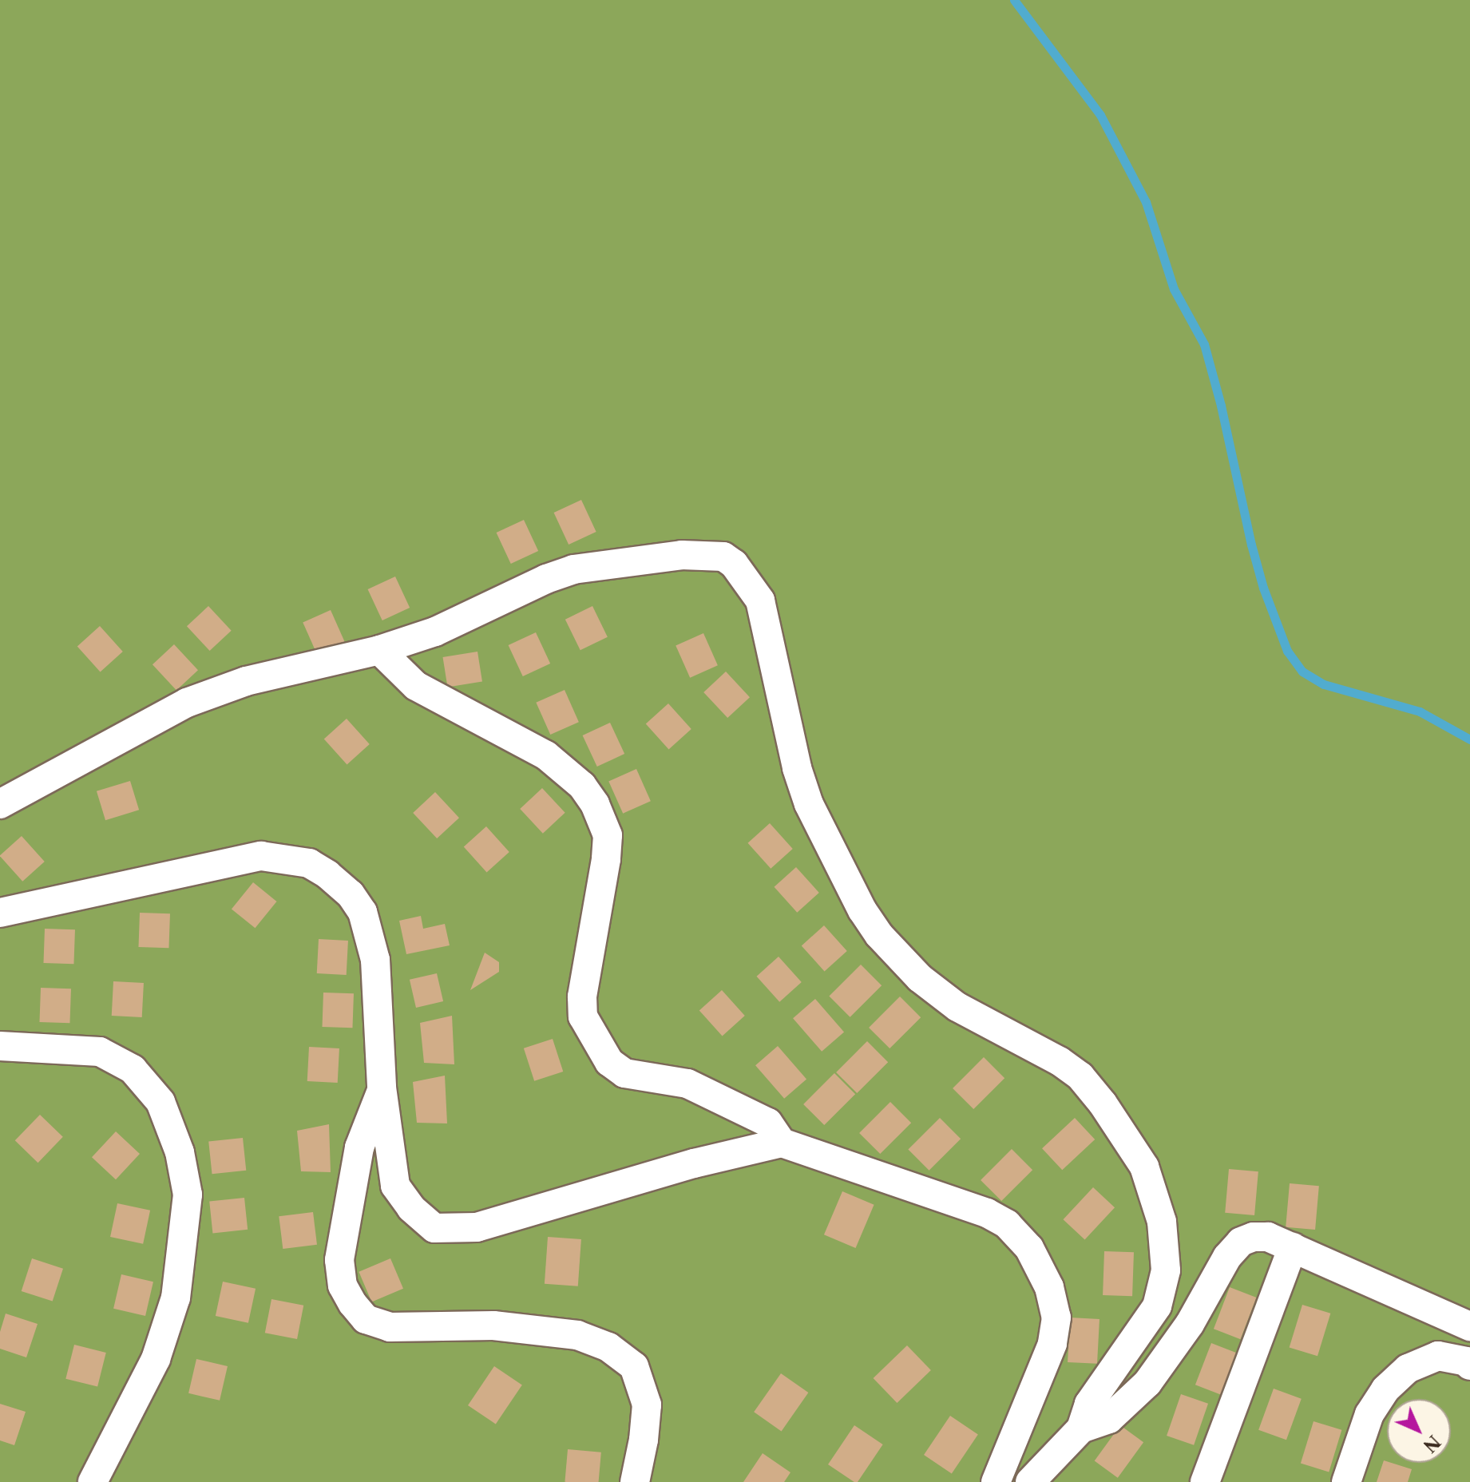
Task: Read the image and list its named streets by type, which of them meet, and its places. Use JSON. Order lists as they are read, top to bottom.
{
  "north": "bottom right"
}
